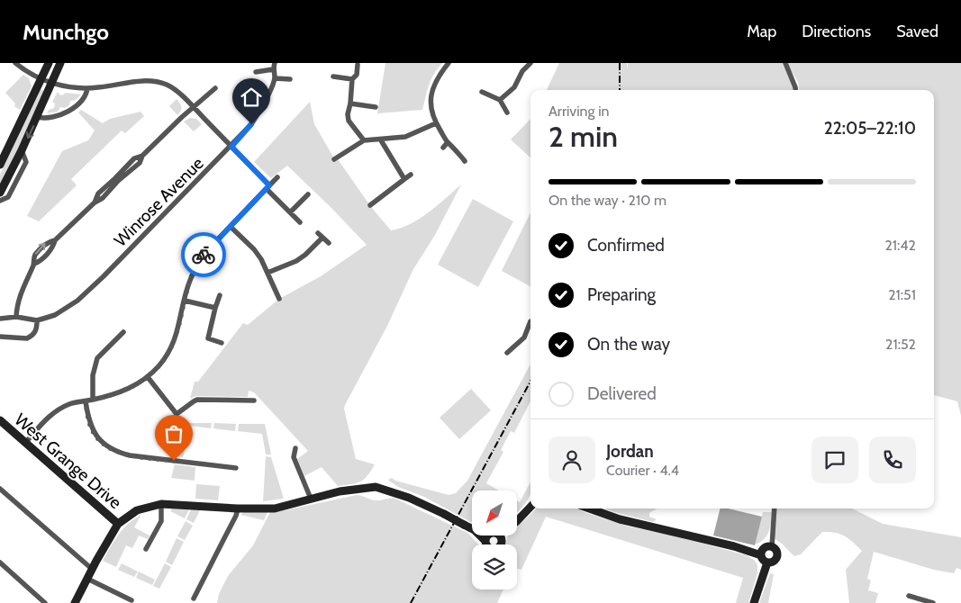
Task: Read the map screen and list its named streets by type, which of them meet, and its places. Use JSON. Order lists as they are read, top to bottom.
{
  "streets": {
    "street": ["Winrose Avenue", "West Grange Drive"]
  },
  "north": "bottom left",
  "page": {
    "header": "Munchgo",
    "nav": ["Map", "Directions", "Saved"],
    "heading": ["2 min", "Arriving in", "22:05–22:10"],
    "panel": ["Jordan", "Courier · 4.4"],
    "bar": "On the way · 210 m",
    "list": [
      ["Confirmed", "21:42"],
      ["Preparing", "21:51"],
      ["On the way", "21:52"],
      "Delivered"
    ]
  }
}
